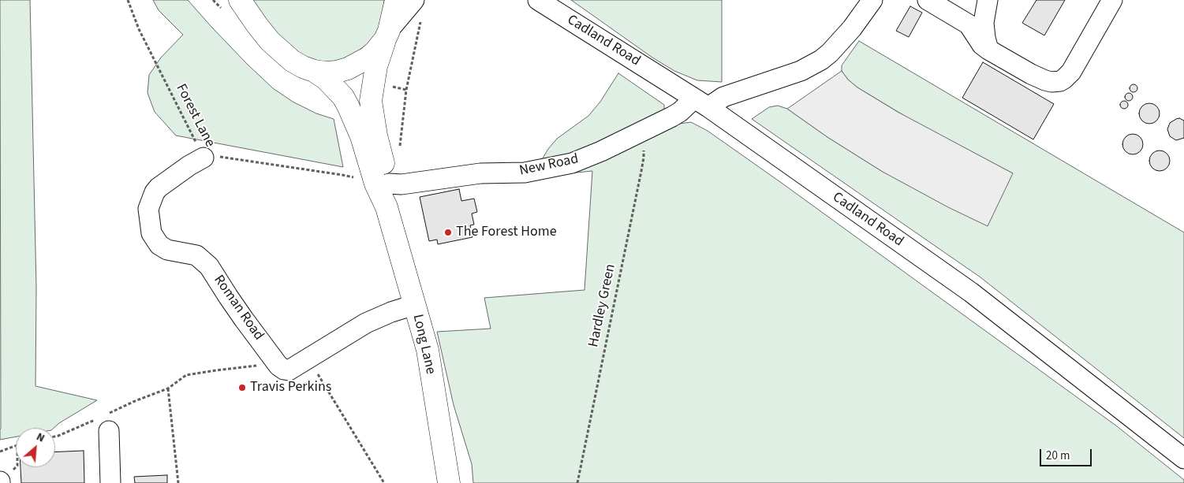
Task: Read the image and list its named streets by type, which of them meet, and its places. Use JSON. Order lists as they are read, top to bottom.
{
  "streets": {
    "main road": ["Long Lane"],
    "street": ["Cadland Road", "New Road", "Roman Road"],
    "path": ["Forest Lane", "Hardley Green"]
  },
  "crossings": [
    ["Cadland Road", "New Road"],
    ["Forest Lane", "Roman Road"],
    ["New Road", "Hardley Green"],
    ["New Road", "Long Lane"],
    ["Roman Road", "Long Lane"]
  ],
  "places": ["The Forest Home", "Travis Perkins"],
  "scale_bar": "20 m",
  "north": "top right"
}
